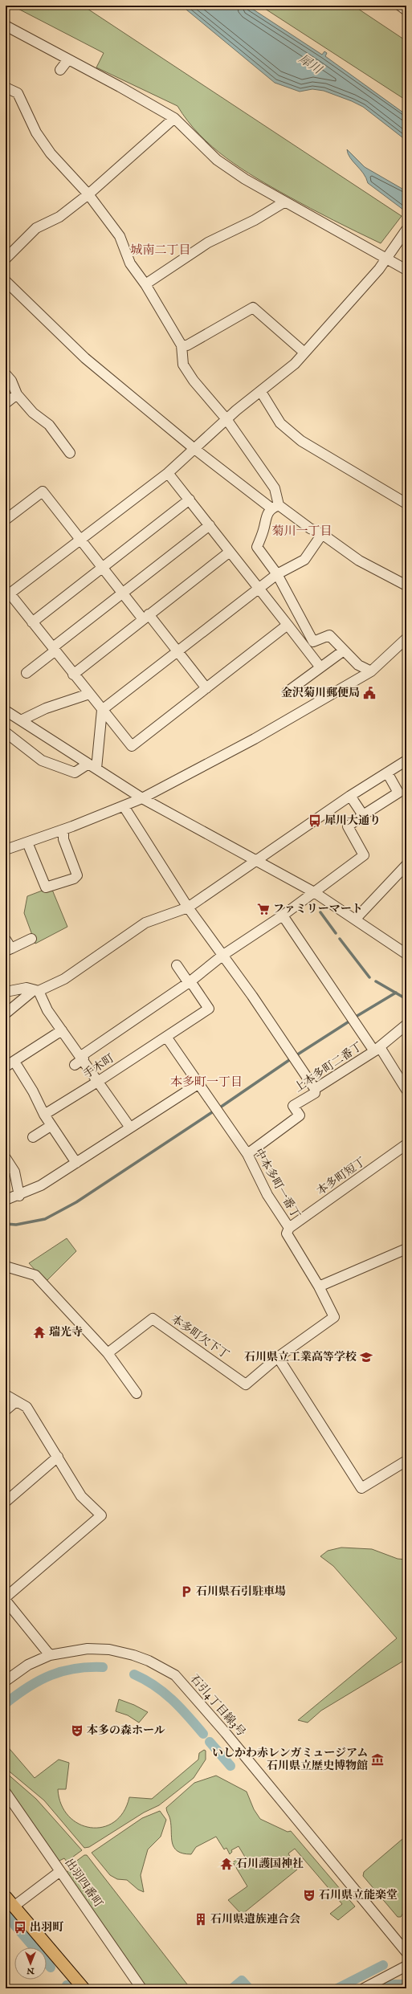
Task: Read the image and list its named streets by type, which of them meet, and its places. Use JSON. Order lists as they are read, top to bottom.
{
  "streets": {
    "street": [
      "手木町",
      "上本多町二番丁",
      "本多町短丁",
      "中本多町一番丁",
      "本多町欠下丁",
      "石引4丁目線3号",
      "出羽四番町"
    ]
  },
  "crossings": [
    ["手木町", "中本多町一番丁"],
    ["上本多町二番丁", "中本多町一番丁"],
    ["本多町短丁", "中本多町一番丁"]
  ],
  "districts": ["城南二丁目", "菊川一丁目", "本多町一丁目"],
  "water": ["犀川"],
  "places": {
    "public building": ["金沢菊川郵便局"],
    "bus stop": ["犀川大通り", "出羽町"],
    "supermarket": ["ファミリーマート"],
    "temple": ["瑞光寺", "石川護国神社"],
    "school or university": ["石川県立工業高等学校"],
    "parking": ["石川県石引駐車場"],
    "theatre": ["本多の森ホール", "石川県立能楽堂"],
    "museum": ["いしかわ赤レンガミュージアム 石川県立歴史博物館"],
    "building": ["石川県遺族連合会"]
  },
  "north": "bottom"
}
